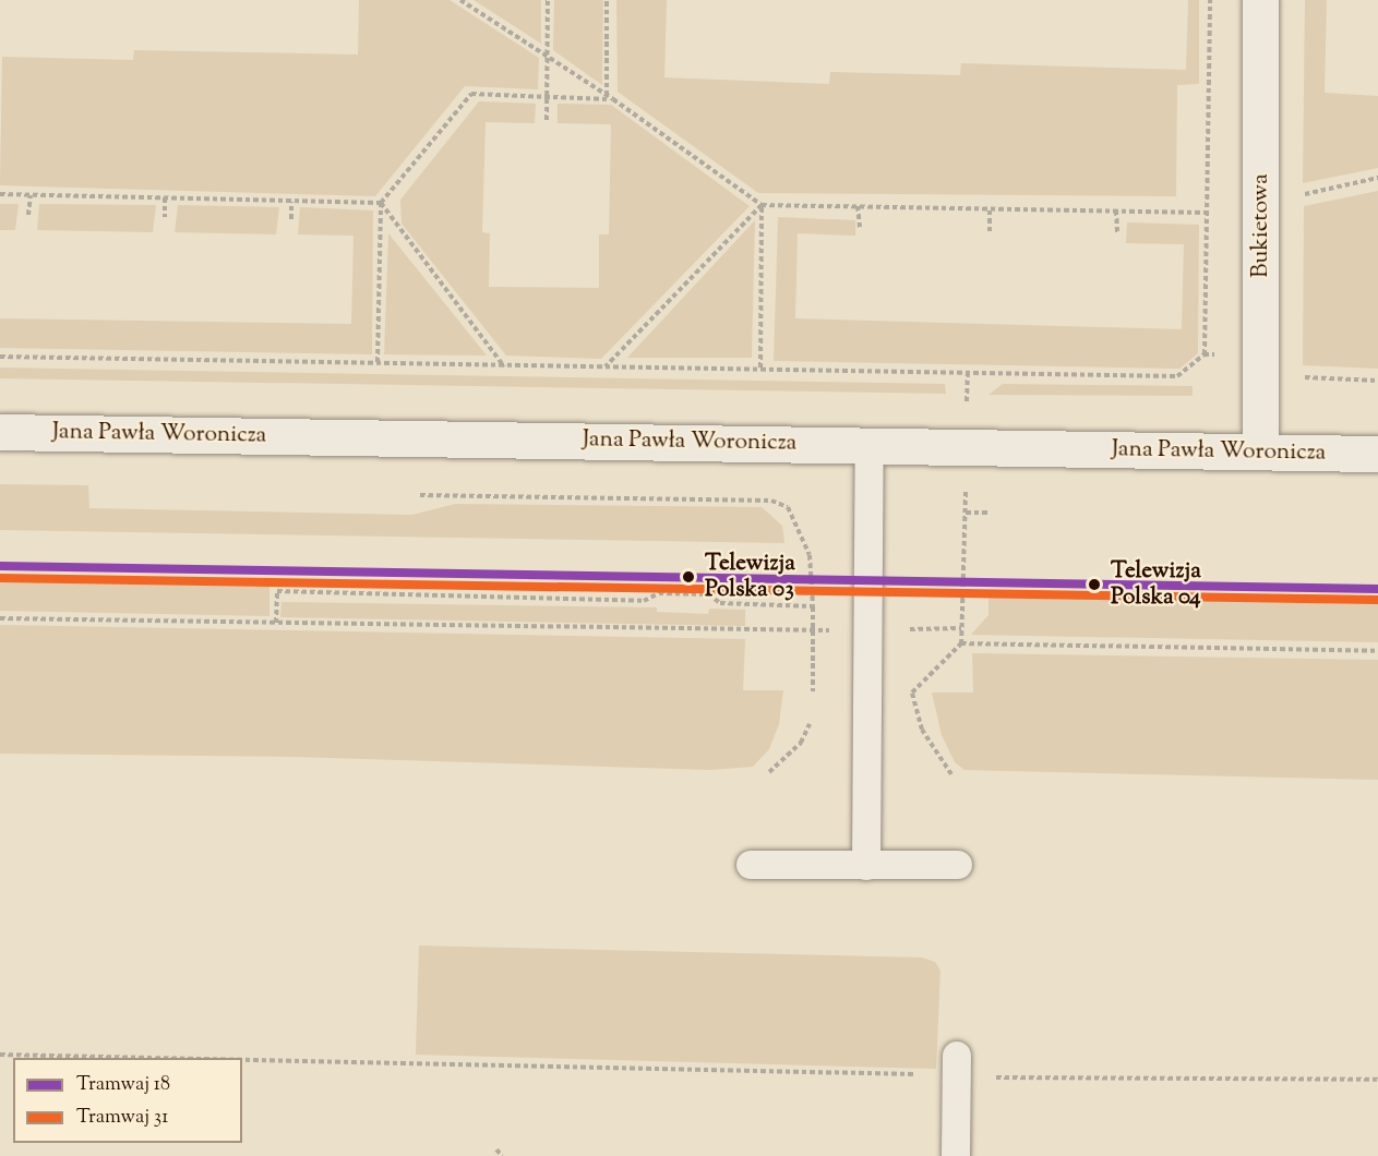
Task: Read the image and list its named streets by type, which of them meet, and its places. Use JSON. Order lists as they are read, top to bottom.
{
  "streets": {
    "street": ["Bukietowa", "Jana Pawła Woronicza"]
  },
  "crossings": [
    ["Bukietowa", "Jana Pawła Woronicza"]
  ],
  "places": ["Telewizja Polska 03", "Telewizja Polska 04"],
  "lines": ["tram line 18", "tram line 31"],
  "legend": ["Tramwaj 18", "Tramwaj 31"]
}
